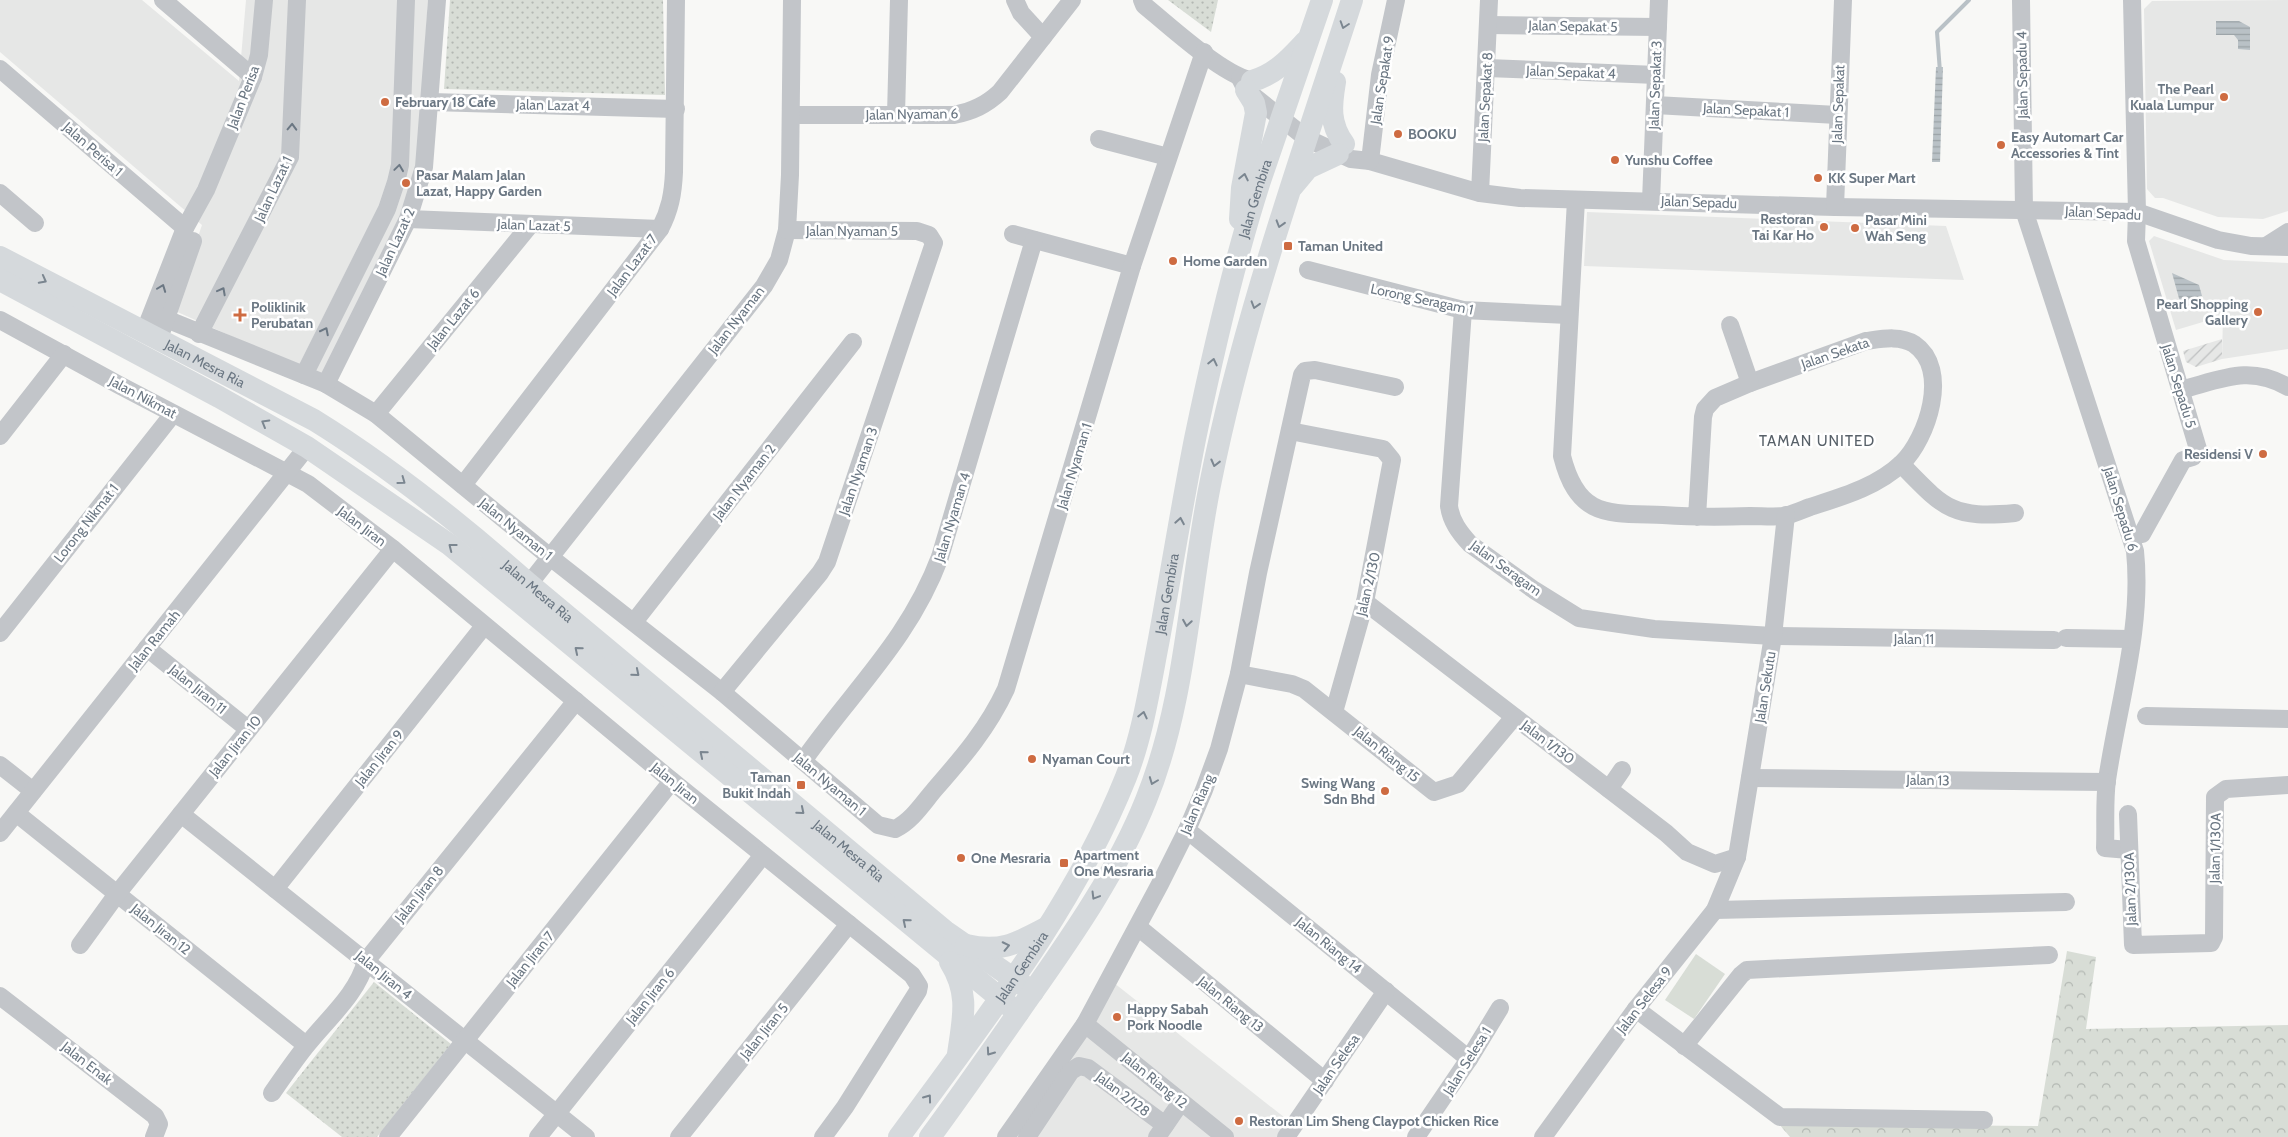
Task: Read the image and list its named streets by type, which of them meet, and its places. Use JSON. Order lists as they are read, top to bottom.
{
  "streets": {
    "main road": ["Jalan Gembira", "Jalan Mesra Ria"],
    "street": [
      "Jalan Sepakat 5",
      "Jalan Sepakat 4",
      "Jalan Sepadu 4",
      "Jalan Sepakat 9",
      "Jalan Sepakat 3",
      "Jalan Perisa",
      "Jalan Sepakat 8",
      "Jalan Sepakat",
      "Jalan Lazat 4",
      "Jalan Sepakat 1",
      "Jalan Nyaman 6",
      "Jalan Perisa 1",
      "Jalan Lazat 1",
      "Jalan Sepadu",
      "Jalan Lazat 5",
      "Jalan Nyaman 5",
      "Jalan Lazat 2",
      "Jalan Lazat 7",
      "Lorong Seragam 1",
      "Jalan Lazat 6",
      "Jalan Nyaman",
      "Jalan Sekata",
      "Jalan Sepadu 5",
      "Jalan Nikmat",
      "Jalan Nyaman 1",
      "Jalan Nyaman 3",
      "Jalan Nyaman 2",
      "Jalan Sepadu 6",
      "Jalan Nyaman 4",
      "Lorong Nikmat 1",
      "Jalan Jiran",
      "Jalan Seragam",
      "Jalan 2/130",
      "Jalan 11",
      "Jalan Ramah",
      "Jalan Sekutu",
      "Jalan Jiran 11",
      "Jalan 1/130",
      "Jalan Jiran 10",
      "Jalan Riang 15",
      "Jalan Jiran 9",
      "Jalan 13",
      "Jalan Riang",
      "Jalan 1/130A",
      "Jalan 2/130A",
      "Jalan Jiran 8",
      "Jalan Jiran 12",
      "Jalan Riang 14",
      "Jalan Jiran 7",
      "Jalan Jiran 4",
      "Jalan Jiran 6",
      "Jalan Selesa 9",
      "Jalan Riang 13",
      "Jalan Jiran 5",
      "Jalan Selesa 1",
      "Jalan Enak",
      "Jalan Selesa",
      "Jalan Riang 12",
      "Jalan 2/128"
    ]
  },
  "crossings": [
    ["Jalan Sepakat 5", "Jalan Sepakat 3"],
    ["Jalan Sepakat 5", "Jalan Sepakat 8"],
    ["Jalan Sepakat 4", "Jalan Sepakat 3"],
    ["Jalan Sepakat 4", "Jalan Sepakat 8"],
    ["Jalan Sepadu 4", "Jalan Sepadu"],
    ["Jalan Sepadu 4", "Jalan Sepadu 6"],
    ["Jalan Sepakat 9", "Jalan Sepadu"],
    ["Jalan Sepakat 3", "Jalan Sepakat 1"],
    ["Jalan Sepakat 3", "Jalan Sepadu"],
    ["Jalan Perisa", "Jalan Perisa 1"],
    ["Jalan Perisa", "Jalan Mesra Ria"],
    ["Jalan Perisa", "Jalan Nyaman 1"],
    ["Jalan Sepakat 8", "Jalan Sepadu"],
    ["Jalan Sepakat", "Jalan Sepakat 1"],
    ["Jalan Sepakat", "Jalan Sepadu"],
    ["Jalan Lazat 4", "Jalan Lazat 2"],
    ["Jalan Lazat 4", "Jalan Lazat 7"],
    ["Jalan Nyaman 6", "Jalan Nyaman"],
    ["Jalan Lazat 1", "Jalan Nyaman 1"],
    ["Jalan Gembira", "Jalan Sepadu"],
    ["Jalan Gembira", "Jalan Mesra Ria"],
    ["Jalan Sepadu", "Jalan Sekata"],
    ["Jalan Sepadu", "Jalan Sepadu 5"],
    ["Jalan Sepadu", "Jalan Nyaman 1"],
    ["Jalan Sepadu", "Jalan Sepadu 6"],
    ["Jalan Lazat 5", "Jalan Lazat 2"],
    ["Jalan Lazat 5", "Jalan Lazat 7"],
    ["Jalan Lazat 5", "Jalan Lazat 6"],
    ["Jalan Nyaman 5", "Jalan Nyaman"],
    ["Jalan Nyaman 5", "Jalan Nyaman 3"],
    ["Jalan Lazat 2", "Jalan Nyaman 1"],
    ["Jalan Lazat 7", "Jalan Nyaman 1"],
    ["Lorong Seragam 1", "Jalan Sekata"],
    ["Lorong Seragam 1", "Jalan Seragam"],
    ["Jalan Lazat 6", "Jalan Nyaman 1"],
    ["Jalan Nyaman", "Jalan Mesra Ria"],
    ["Jalan Nyaman", "Jalan Nyaman 1"],
    ["Jalan Sekata", "Jalan Sekutu"],
    ["Jalan Mesra Ria", "Jalan Nyaman 1"],
    ["Jalan Mesra Ria", "Jalan Ramah"],
    ["Jalan Sepadu 5", "Jalan Sepadu 6"],
    ["Jalan Nikmat", "Lorong Nikmat 1"],
    ["Jalan Nikmat", "Jalan Jiran"],
    ["Jalan Nikmat", "Jalan Ramah"],
    ["Jalan Nyaman 1", "Jalan Nyaman 3"],
    ["Jalan Nyaman 1", "Jalan Nyaman 2"],
    ["Jalan Nyaman 1", "Jalan Nyaman 4"],
    ["Jalan Sepadu 6", "Jalan 11"],
    ["Jalan Sepadu 6", "Jalan 13"],
    ["Jalan Sepadu 6", "Jalan 2/130A"],
    ["Jalan Jiran", "Jalan Ramah"],
    ["Jalan Jiran", "Jalan Jiran 10"],
    ["Jalan Jiran", "Jalan Jiran 9"],
    ["Jalan Jiran", "Jalan Jiran 8"],
    ["Jalan Jiran", "Jalan Jiran 7"],
    ["Jalan Jiran", "Jalan Jiran 6"],
    ["Jalan Jiran", "Jalan Jiran 5"],
    ["Jalan Seragam", "Jalan 11"],
    ["Jalan Seragam", "Jalan Sekutu"],
    ["Jalan 2/130", "Jalan 1/130"],
    ["Jalan 2/130", "Jalan Riang 15"],
    ["Jalan 2/130", "Jalan Riang"],
    ["Jalan 11", "Jalan Sekutu"],
    ["Jalan Ramah", "Jalan Jiran 11"],
    ["Jalan Ramah", "Jalan Jiran 12"],
    ["Jalan Sekutu", "Jalan 1/130"],
    ["Jalan Sekutu", "Jalan 13"],
    ["Jalan Sekutu", "Jalan Selesa 9"],
    ["Jalan Jiran 11", "Jalan Jiran 10"],
    ["Jalan 1/130", "Jalan Riang 15"],
    ["Jalan 1/130", "Jalan Selesa 9"],
    ["Jalan Jiran 10", "Jalan Jiran 12"],
    ["Jalan Jiran 10", "Jalan Jiran 4"],
    ["Jalan Riang 15", "Jalan Riang"],
    ["Jalan Jiran 9", "Jalan Jiran 4"],
    ["Jalan Riang", "Jalan Riang 14"],
    ["Jalan Riang", "Jalan Riang 13"],
    ["Jalan Riang", "Jalan Riang 12"],
    ["Jalan 1/130A", "Jalan 2/130A"],
    ["Jalan Jiran 8", "Jalan Jiran 12"],
    ["Jalan Jiran 8", "Jalan Jiran 4"],
    ["Jalan Riang 14", "Jalan Selesa 1"],
    ["Jalan Riang 14", "Jalan Selesa"],
    ["Jalan Jiran 7", "Jalan Jiran 4"],
    ["Jalan Jiran 4", "Jalan Jiran 6"],
    ["Jalan Riang 13", "Jalan Selesa"]
  ],
  "one_way": ["Jalan Lazat 1"],
  "districts": ["TAMAN UNITED"],
  "places": {
    "other": [
      "The Pearl Kuala Lumpur",
      "February 18 Cafe",
      "BOOKU",
      "Easy Automart Car Accessories & Tint",
      "Yunshu Coffee",
      "KK Super Mart",
      "Pasar Malam Jalan Lazat, Happy Garden",
      "Restoran Tai Kar Ho",
      "Pasar Mini Wah Seng",
      "Home Garden",
      "Pearl Shopping Gallery",
      "Residensi V",
      "Nyaman Court",
      "Swing Wang Sdn Bhd",
      "One Mesraria",
      "Happy Sabah Pork Noodle",
      "Restoran Lim Sheng Claypot Chicken Rice"
    ],
    "transit": ["Taman United", "Taman Bukit Indah", "Apartment One Mesraria"],
    "health": ["Poliklinik Perubatan"]
  }
}
